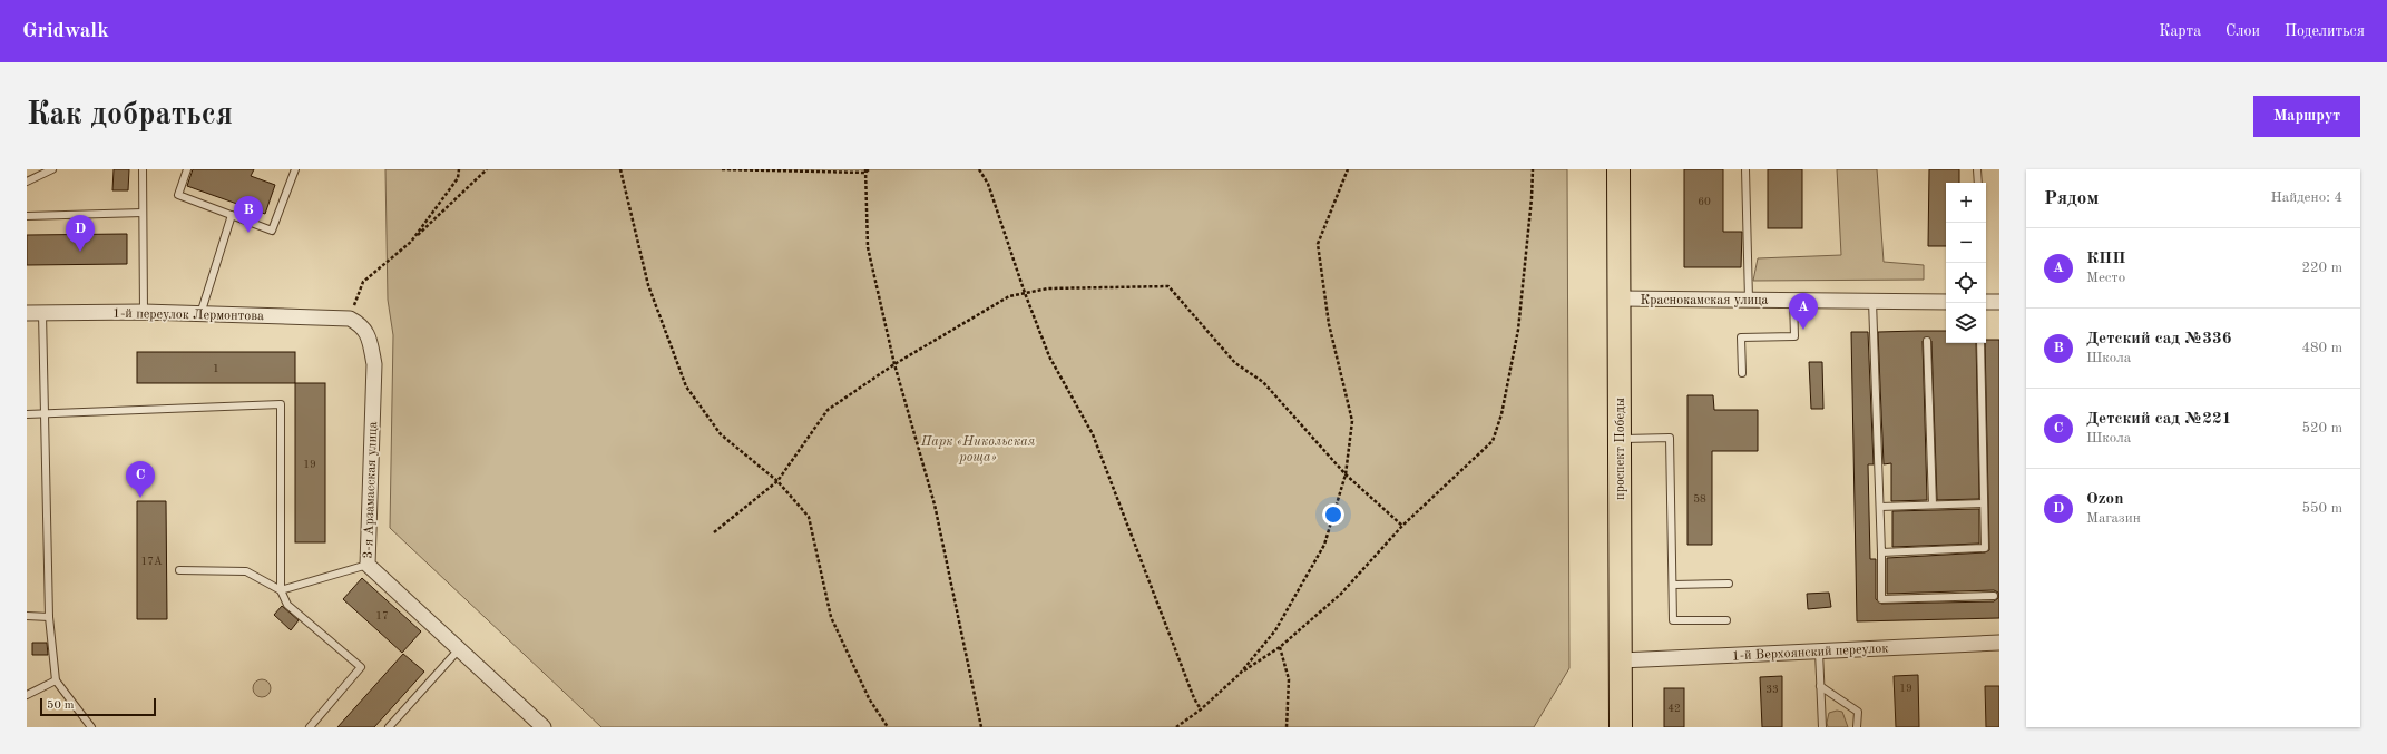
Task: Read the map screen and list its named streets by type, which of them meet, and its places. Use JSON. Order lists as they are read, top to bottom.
{
  "streets": {
    "main road": ["проспект Победы"],
    "street": [
      "Краснокамская улица",
      "1-й переулок Лермонтова",
      "3-я Арзамасская улица",
      "1-й Верхоянский переулок"
    ]
  },
  "crossings": [
    ["Краснокамская улица", "проспект Победы"],
    ["1-й переулок Лермонтова", "3-я Арзамасская улица"],
    ["проспект Победы", "1-й Верхоянский переулок"]
  ],
  "parks": ["Парк «Никольская роща»"],
  "house_numbers": [
    "60",
    "1",
    "19",
    "58",
    "17А",
    "17",
    "19",
    "33",
    "42"
  ],
  "scale_bar": "50 m",
  "page": {
    "header": "Gridwalk",
    "nav": ["Карта", "Слои", "Поделиться"],
    "buttons": "Маршрут",
    "title": "Как добраться",
    "heading": ["Рядом", "Найдено: 4"],
    "map_buttons": ["+", "−"],
    "pins": [
      "B",
      "D",
      "A",
      "C"
    ],
    "list": [
      {
        "mark": "A",
        "name": "КПП",
        "note": "Место",
        "value": "220 m"
      },
      {
        "mark": "B",
        "name": "Детский сад №336",
        "note": "Школа",
        "value": "480 m"
      },
      {
        "mark": "C",
        "name": "Детский сад №221",
        "note": "Школа",
        "value": "520 m"
      },
      {
        "mark": "D",
        "name": "Ozon",
        "note": "Магазин",
        "value": "550 m"
      }
    ],
    "scale": "50 m"
  }
}
